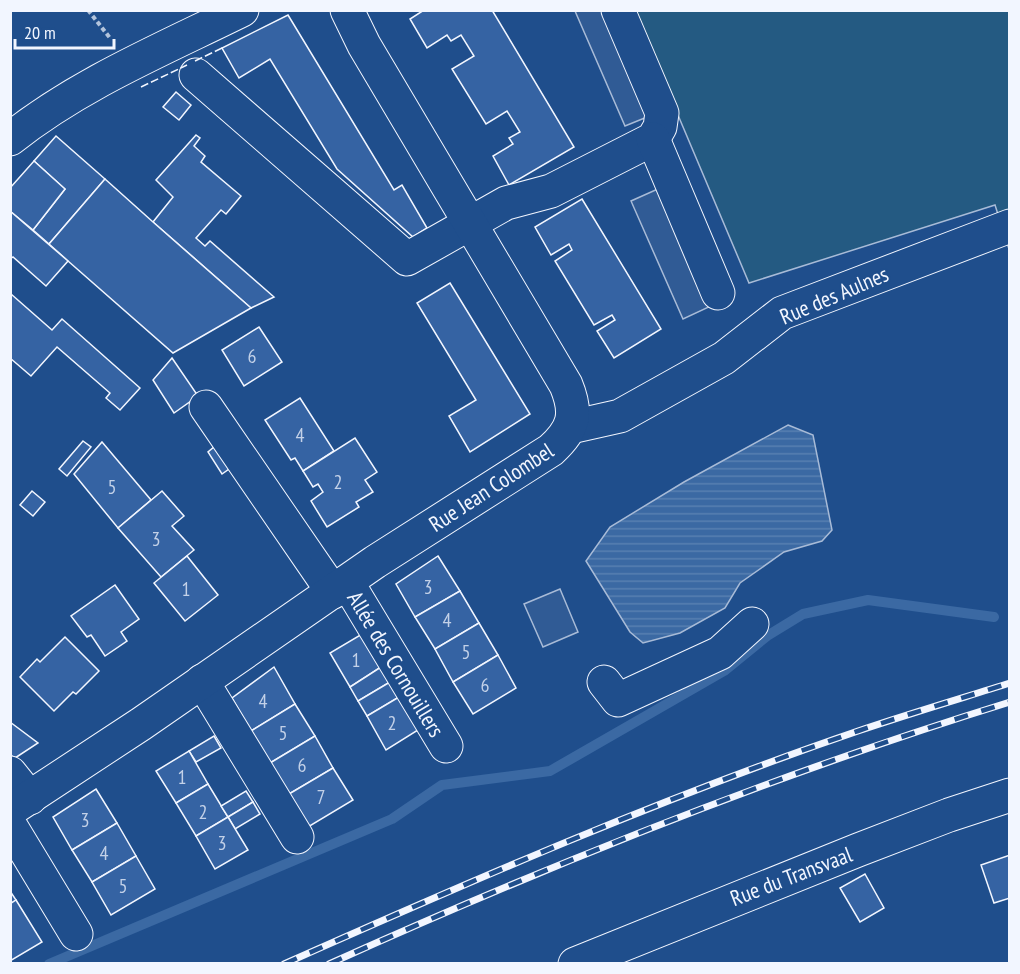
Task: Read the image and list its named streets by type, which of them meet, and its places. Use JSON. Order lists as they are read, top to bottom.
{
  "streets": {
    "street": [
      "Rue des Aulnes",
      "Rue Jean Colombel",
      "Allée des Cornouillers",
      "Rue du Transvaal"
    ]
  },
  "crossings": [
    ["Rue des Aulnes", "Rue Jean Colombel"],
    ["Rue Jean Colombel", "Allée des Cornouillers"]
  ],
  "house_numbers": [
    "6",
    "4",
    "2",
    "5",
    "3",
    "3",
    "1",
    "4",
    "5",
    "1",
    "6",
    "4",
    "2",
    "5",
    "6",
    "1",
    "7",
    "2",
    "3",
    "3",
    "4",
    "5"
  ],
  "scale_bar": "20 m"
}
